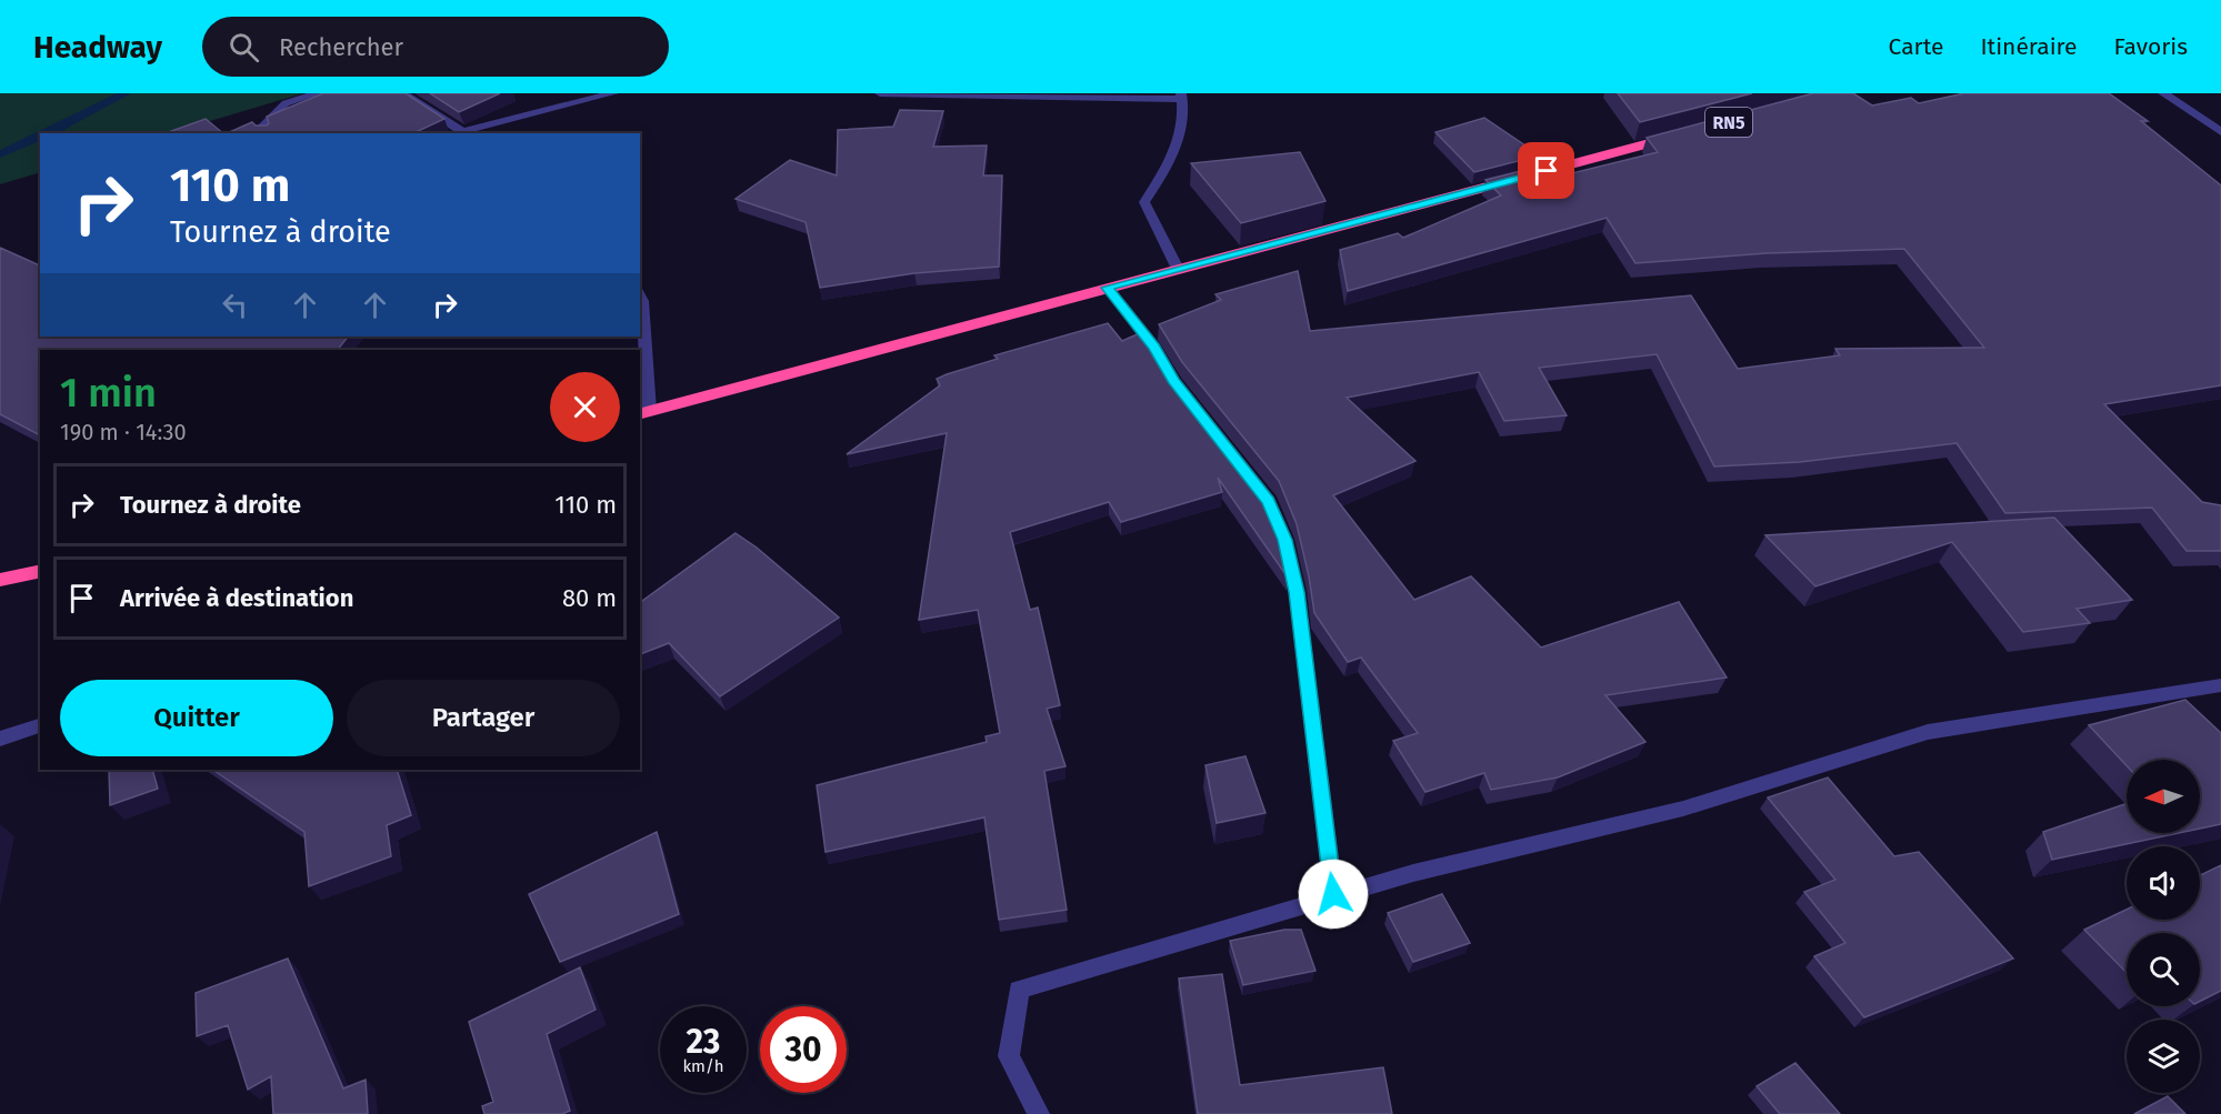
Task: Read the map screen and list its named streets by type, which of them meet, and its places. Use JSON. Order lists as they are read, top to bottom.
{
  "streets": {
    "highway": ["RN5"]
  },
  "north": "left",
  "page": {
    "header": "Headway",
    "search": "Rechercher",
    "nav": ["Carte", "Itinéraire", "Favoris"],
    "turn": ["110 m", "Tournez à droite"],
    "heading": ["1 min", "190 m · 14:30"],
    "list": [
      {
        "name": "Tournez à droite",
        "value": "110 m"
      },
      {
        "name": "Arrivée à destination",
        "value": "80 m"
      }
    ],
    "buttons": ["Quitter", "Partager"],
    "speed": "23 km/h",
    "limit": "30"
  }
}
